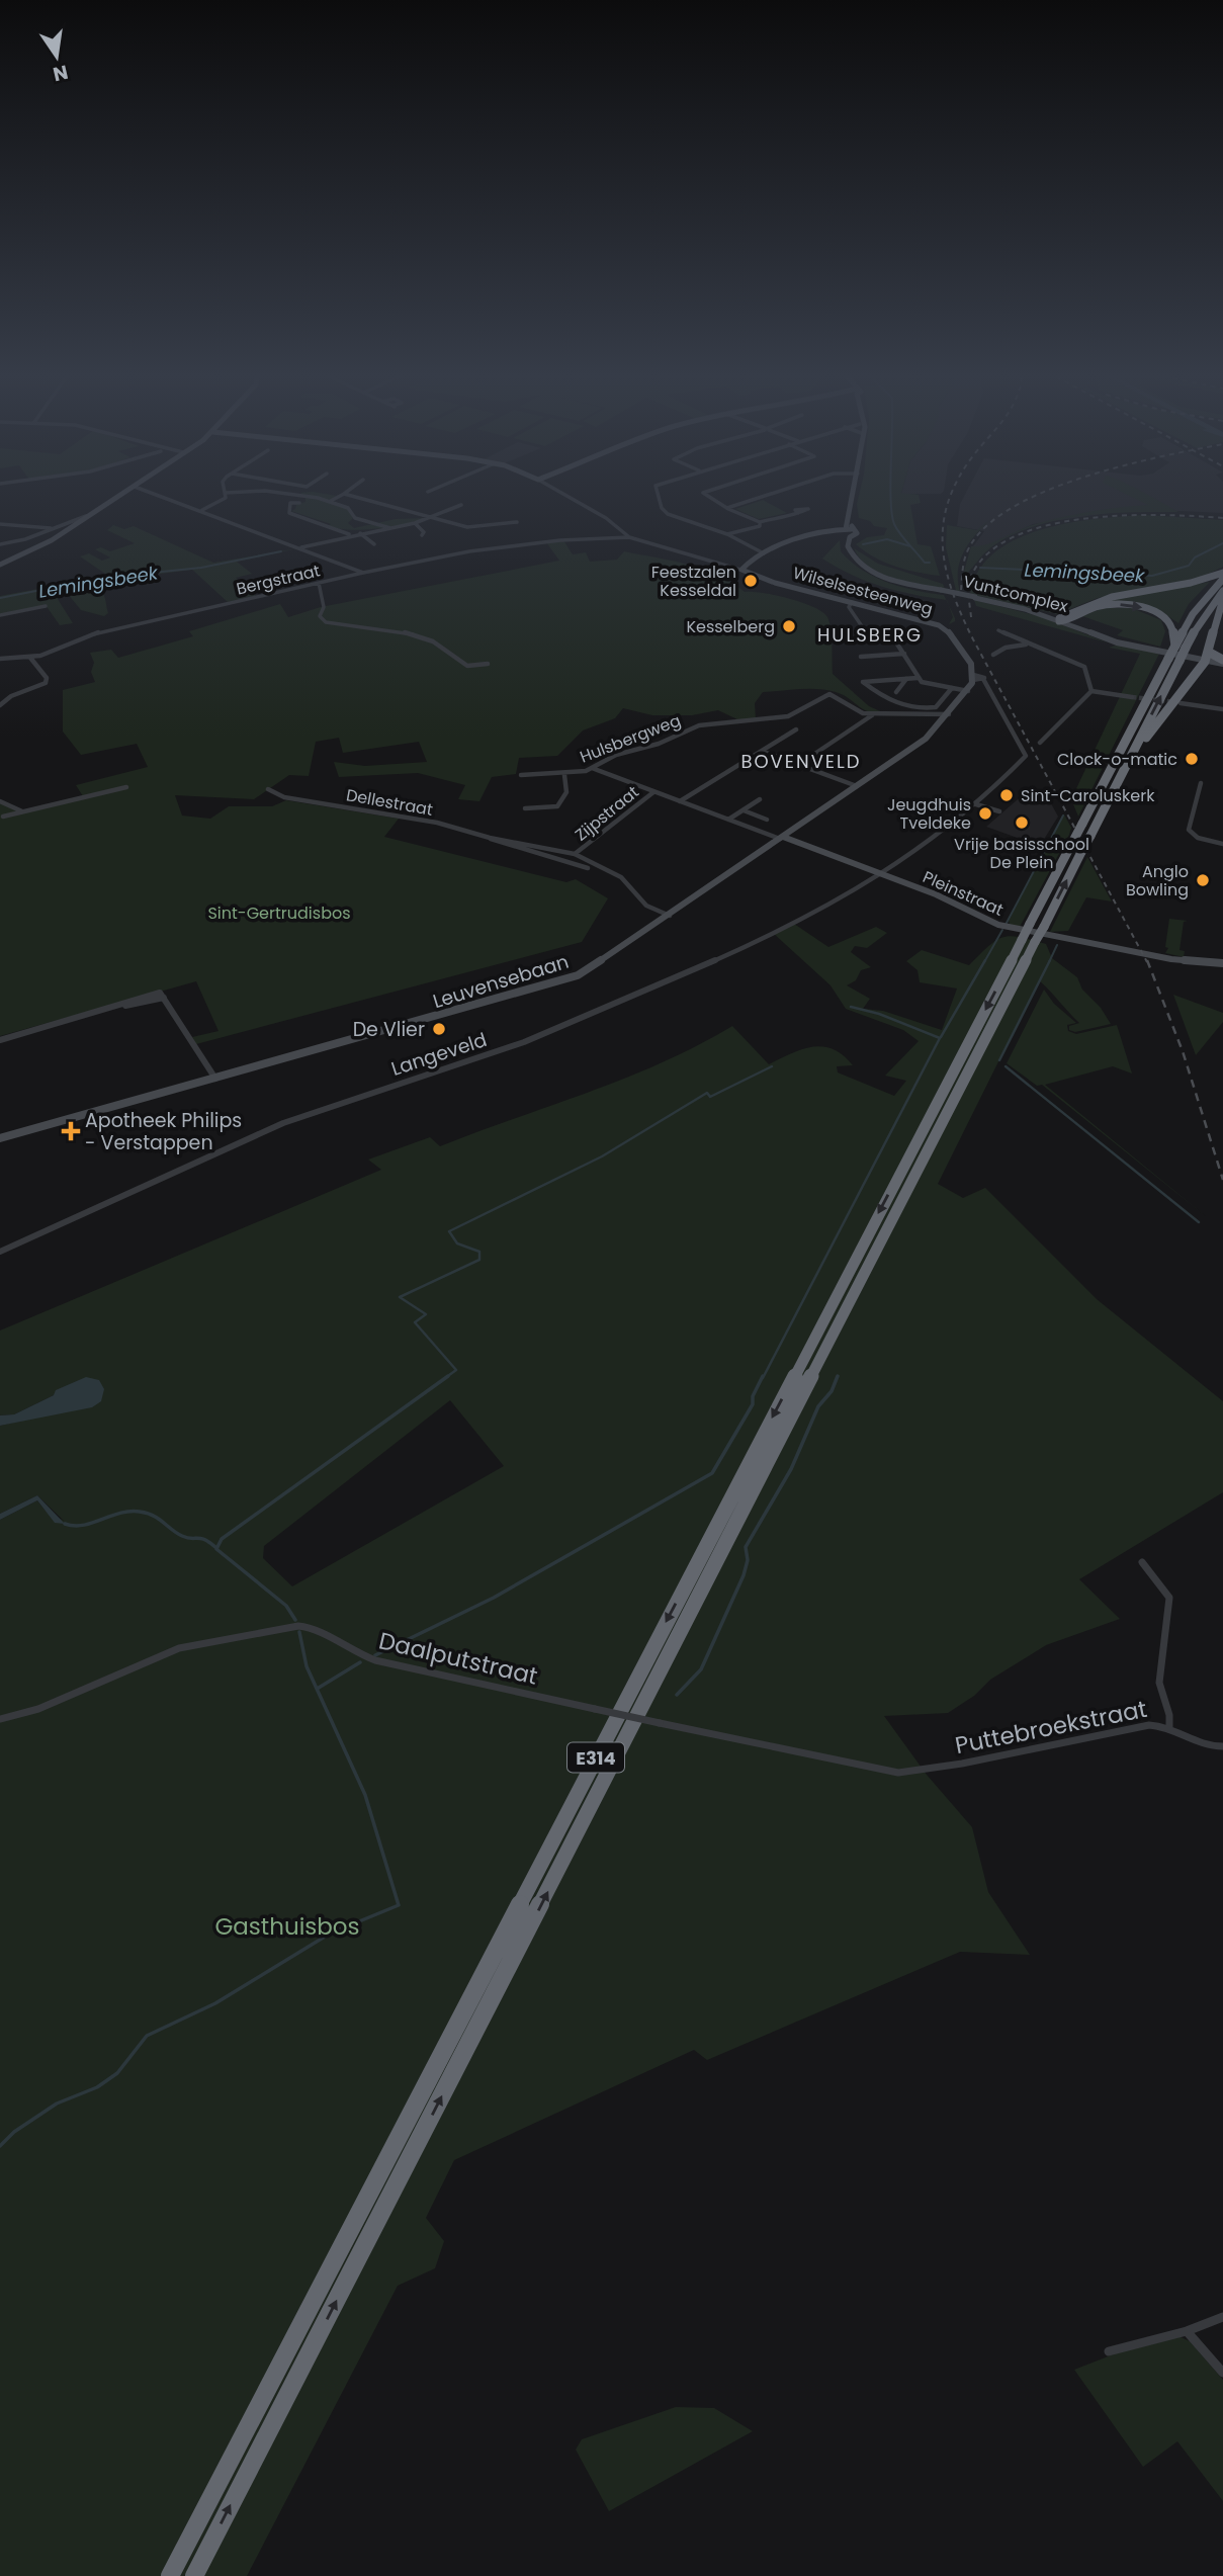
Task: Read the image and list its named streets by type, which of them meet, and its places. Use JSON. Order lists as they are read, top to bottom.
{
  "streets": {
    "highway": ["E314"],
    "street": [
      "Bergstraat",
      "Wilselsesteenweg",
      "Vuntcomplex",
      "Hulsbergweg",
      "Dellestraat",
      "Zijpstraat",
      "Pleinstraat",
      "Leuvensebaan",
      "Langeveld",
      "Daalputstraat",
      "Puttebroekstraat"
    ]
  },
  "crossings": [
    ["Bergstraat", "Wilselsesteenweg"],
    ["Wilselsesteenweg", "Leuvensebaan"],
    ["Wilselsesteenweg", "Langeveld"],
    ["Vuntcomplex", "E314"],
    ["Hulsbergweg", "Leuvensebaan"],
    ["Dellestraat", "Zijpstraat"],
    ["Dellestraat", "Leuvensebaan"],
    ["Pleinstraat", "Leuvensebaan"],
    ["Pleinstraat", "Langeveld"],
    ["Leuvensebaan", "Langeveld"],
    ["Daalputstraat", "Puttebroekstraat"]
  ],
  "districts": ["HULSBERG", "BOVENVELD"],
  "water": ["Lemingsbeek"],
  "parks": ["Sint-Gertrudisbos", "Gasthuisbos"],
  "places": {
    "other": [
      "Feestzalen Kesseldal",
      "Kesselberg",
      "Clock-o-matic",
      "Sint-Caroluskerk",
      "Jeugdhuis Tveldeke",
      "Vrije basisschool De Plein",
      "Anglo Bowling",
      "De Vlier"
    ],
    "health": ["Apotheek Philips - Verstappen"]
  },
  "north": "bottom"
}
